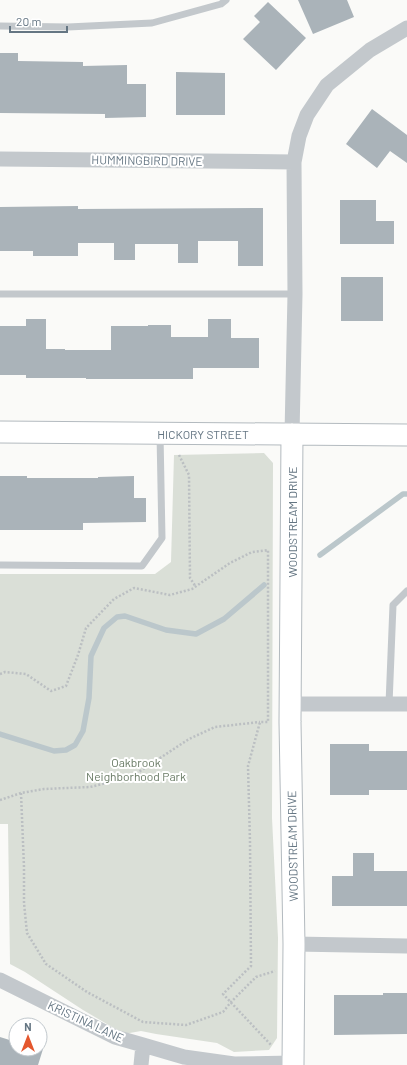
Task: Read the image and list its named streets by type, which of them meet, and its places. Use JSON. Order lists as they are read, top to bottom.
{
  "streets": {
    "street": [
      "HUMMINGBIRD DRIVE",
      "HICKORY STREET",
      "WOODSTREAM DRIVE",
      "KRISTINA LANE"
    ]
  },
  "crossings": [
    ["HUMMINGBIRD DRIVE", "WOODSTREAM DRIVE"],
    ["HICKORY STREET", "WOODSTREAM DRIVE"],
    ["WOODSTREAM DRIVE", "KRISTINA LANE"]
  ],
  "parks": ["Oakbrook Neighborhood Park"],
  "scale_bar": "20 m",
  "north": "top"
}
